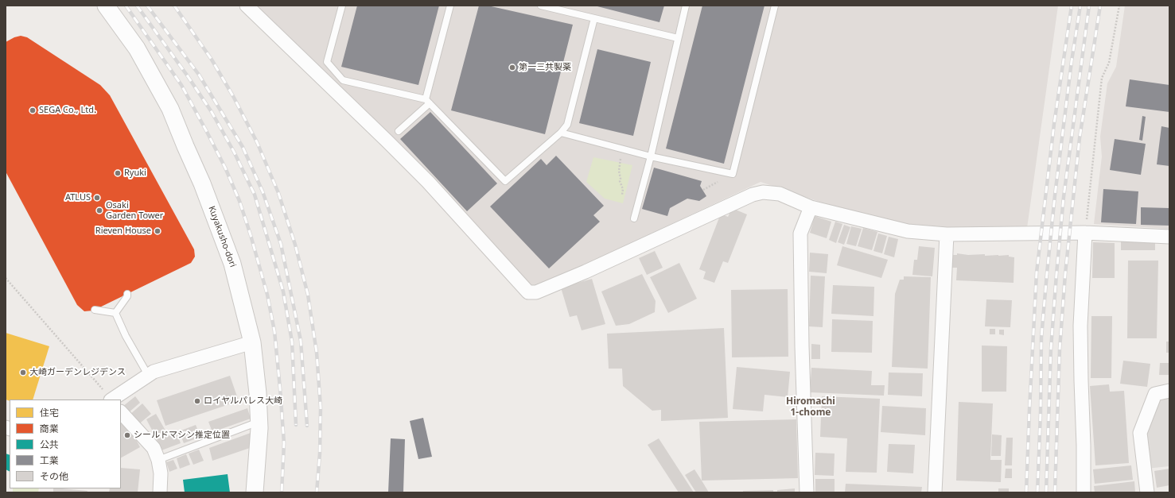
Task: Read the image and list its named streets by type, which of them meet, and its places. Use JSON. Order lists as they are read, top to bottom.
{
  "streets": {
    "street": ["Kuyakusho-dori"]
  },
  "districts": ["Hiromachi 1-chome"],
  "places": [
    "第一三共製薬",
    "SEGA Co., Ltd.",
    "Ryuki",
    "ATLUS",
    "Osaki Garden Tower",
    "Rieven House",
    "大崎ガーデンレジデンス",
    "ロイヤルパレス大崎",
    "シールドマシン推定位置"
  ],
  "legend": [
    "住宅",
    "商業",
    "公共",
    "工業",
    "その他"
  ]
}
